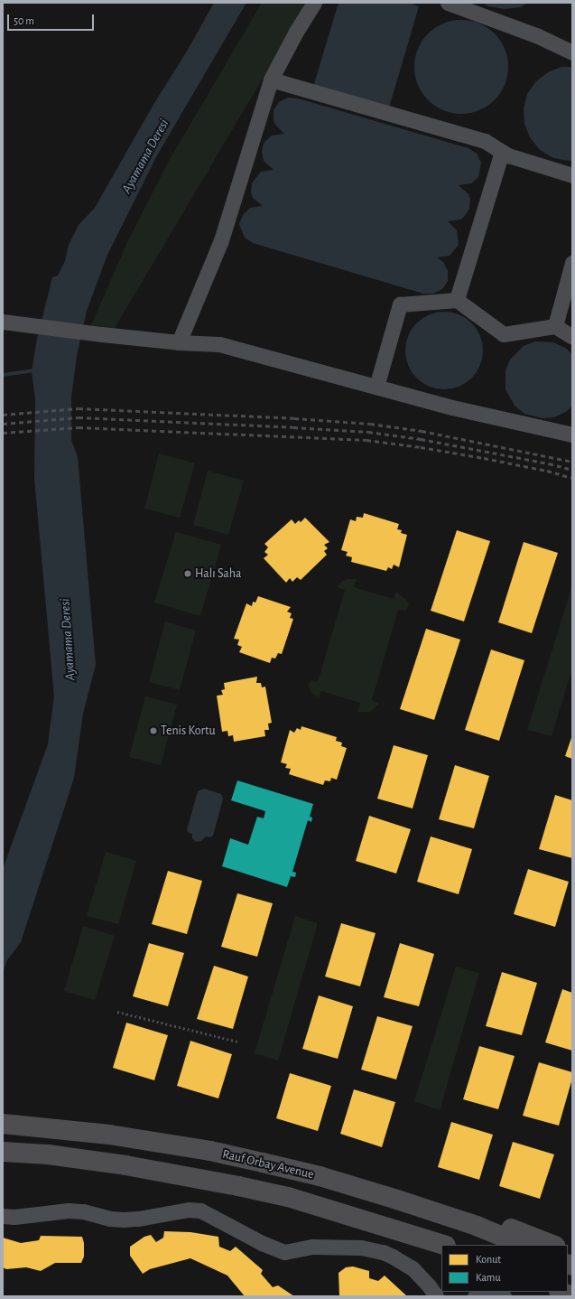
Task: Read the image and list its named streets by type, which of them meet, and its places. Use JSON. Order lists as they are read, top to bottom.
{
  "streets": {
    "highway": ["Rauf Orbay Avenue"]
  },
  "water": ["Ayamama Deresi"],
  "places": ["Halı Saha", "Tenis Kortu"],
  "legend": ["Konut", "Kamu"],
  "scale_bar": "50 m"
}
